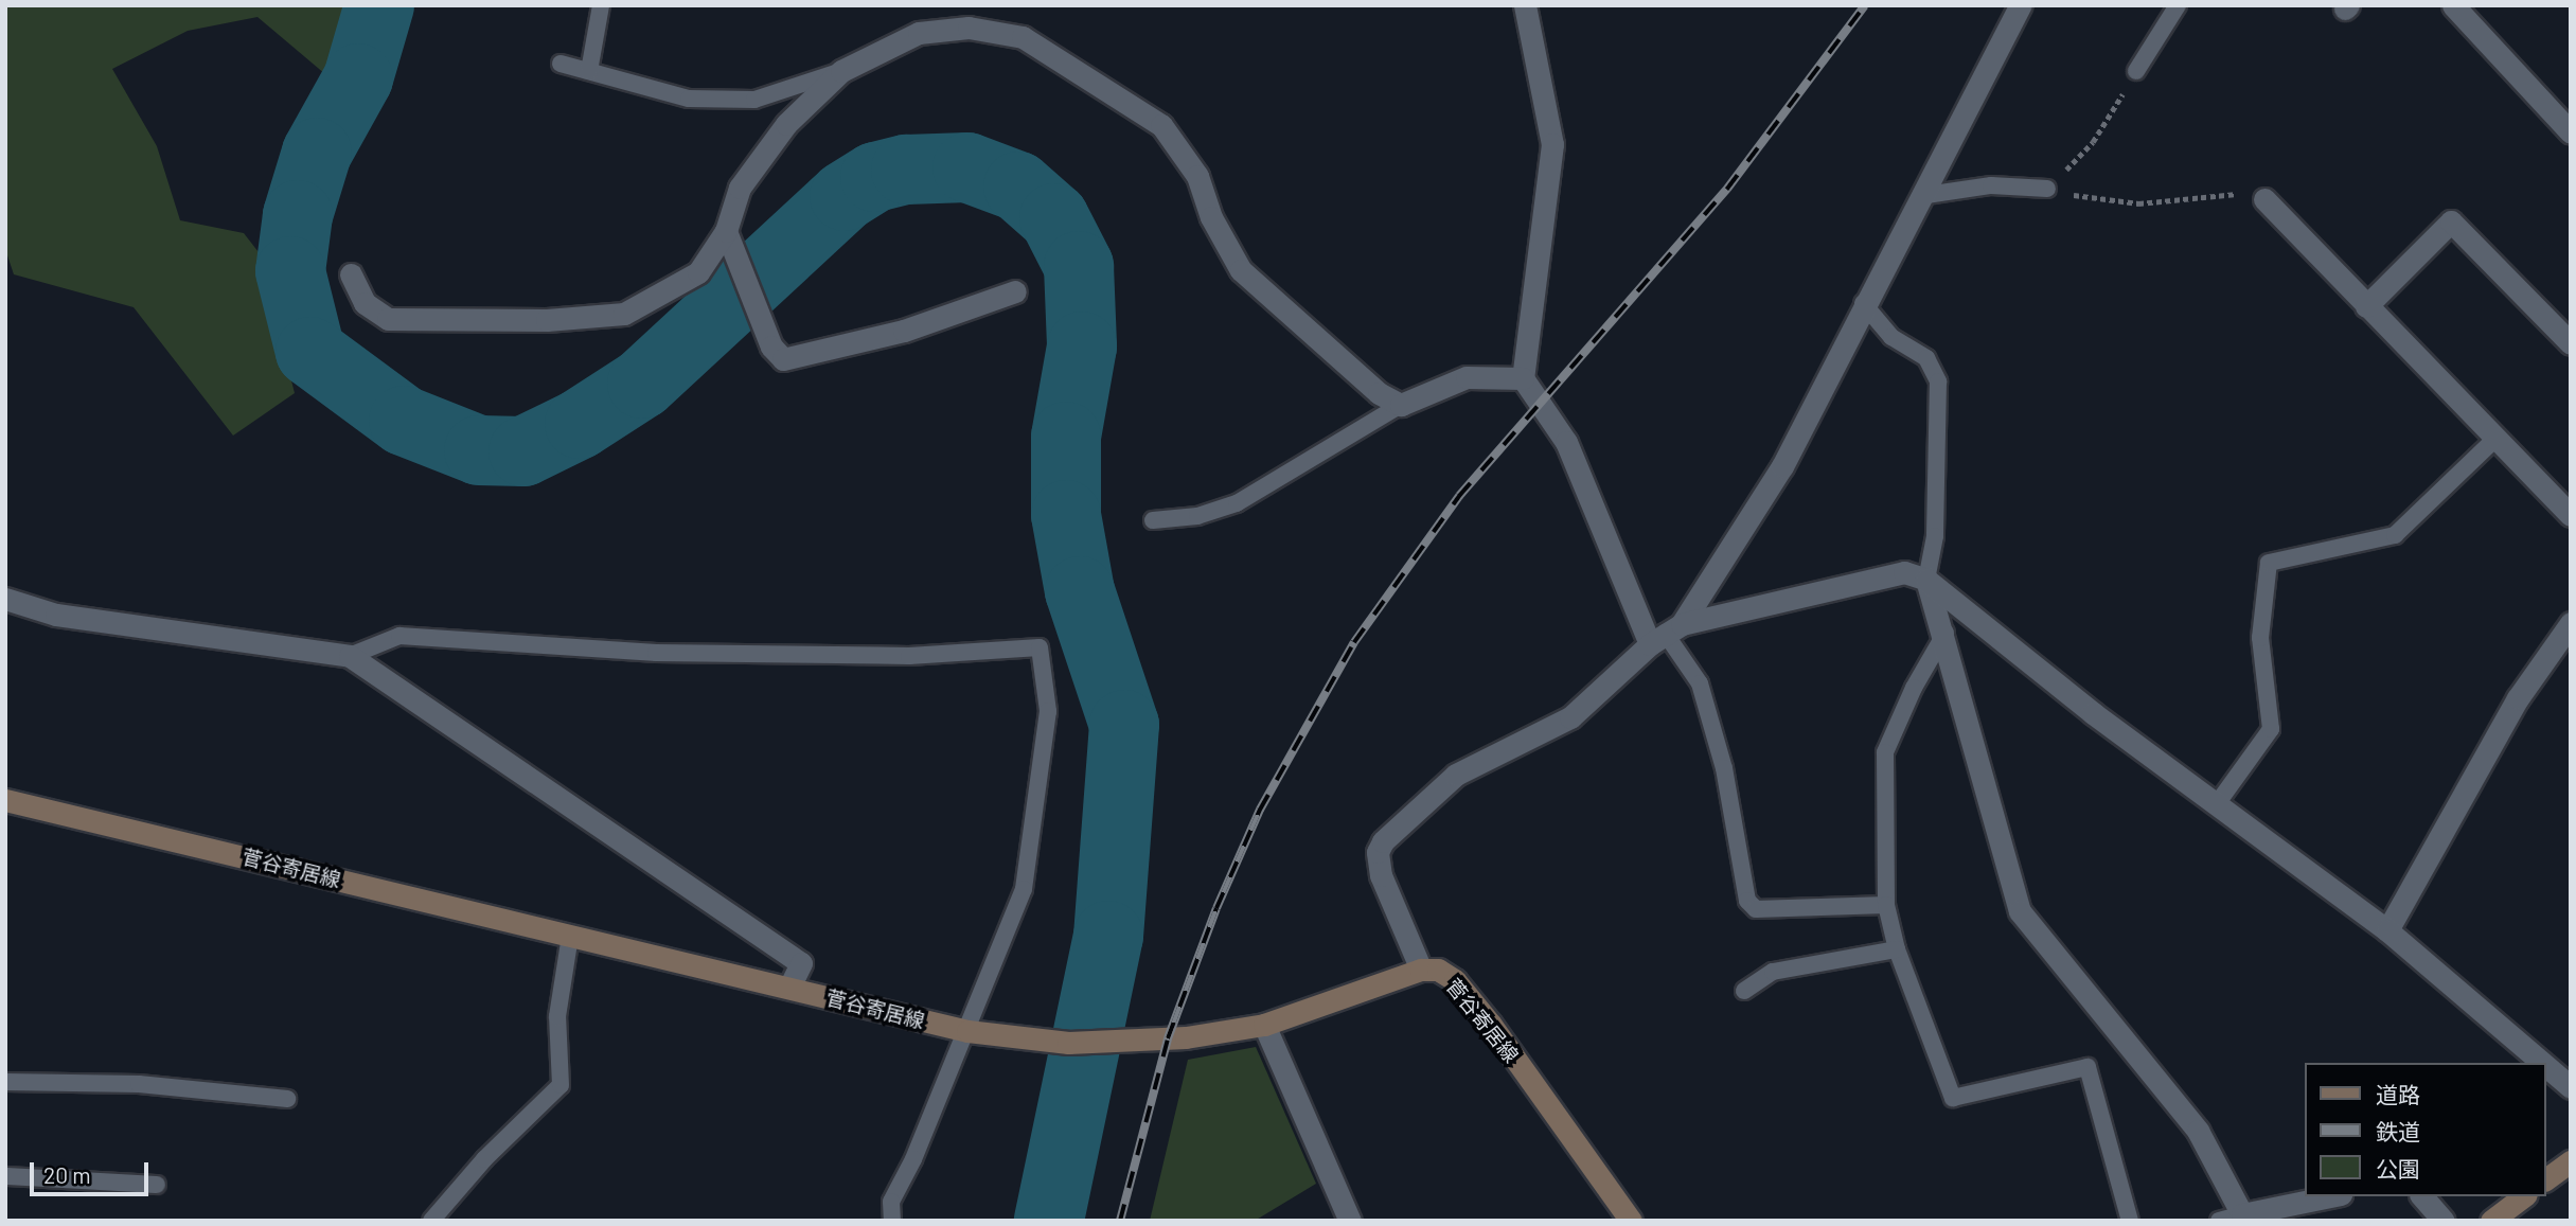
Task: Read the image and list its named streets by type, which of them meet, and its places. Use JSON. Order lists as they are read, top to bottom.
{
  "streets": {
    "main road": ["菅谷寄居線"]
  },
  "legend": ["道路", "鉄道", "公園"],
  "scale_bar": "20 m"
}
